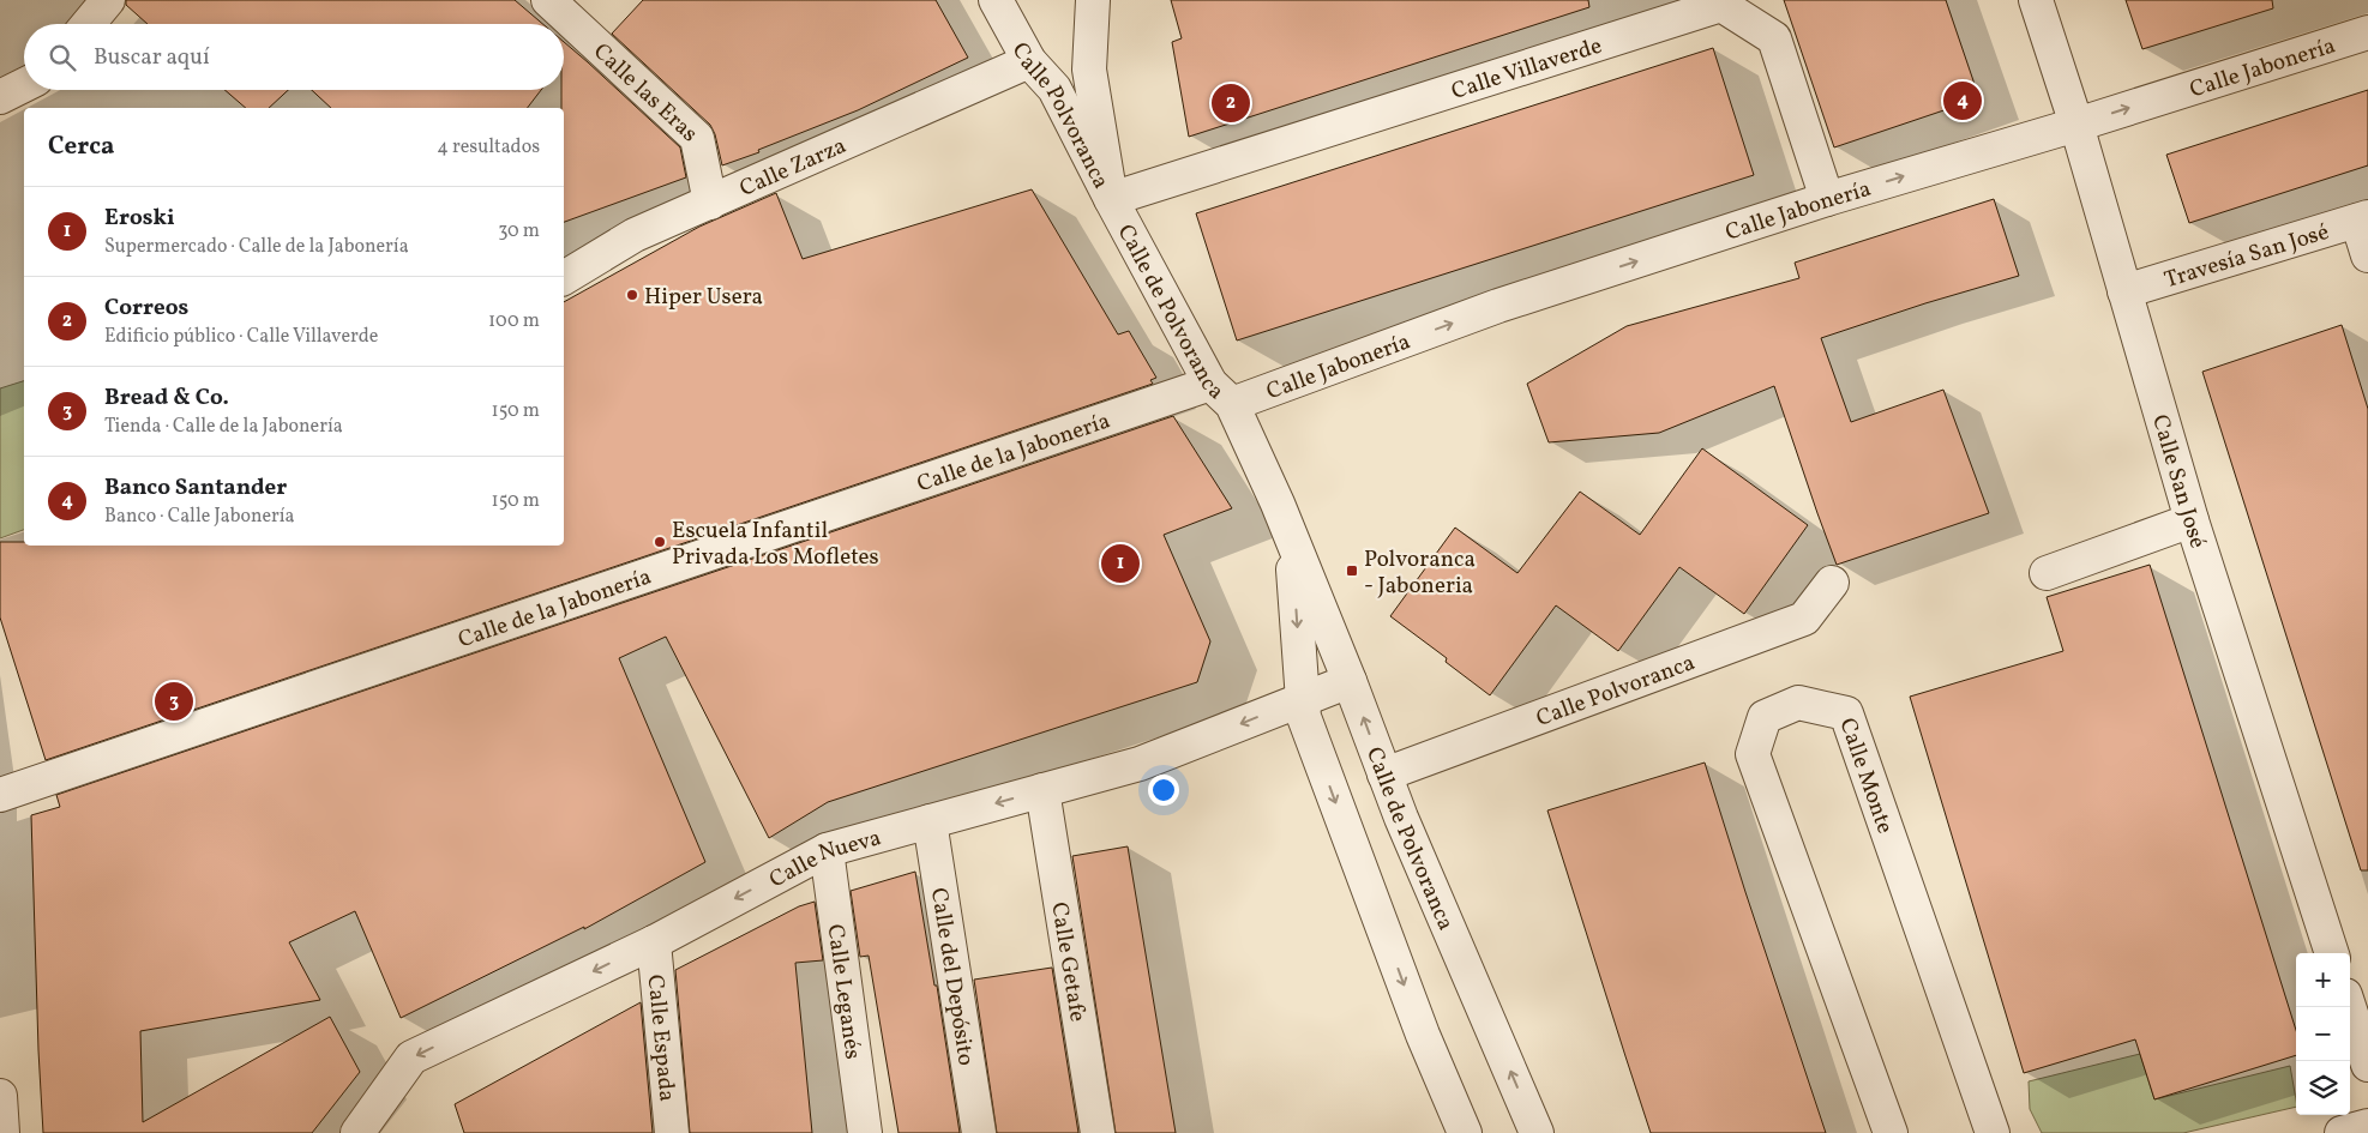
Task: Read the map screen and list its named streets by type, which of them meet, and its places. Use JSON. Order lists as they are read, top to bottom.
{
  "streets": {
    "street": [
      "Calle Villaverde",
      "Calle Jabonería",
      "Calle las Eras",
      "Calle Polvoranca",
      "Calle Zarza",
      "Travesía San José",
      "Calle de Polvoranca",
      "Calle de la Jabonería",
      "Calle San José",
      "Calle Monte",
      "Calle Nueva",
      "Calle Getafe",
      "Calle del Depósito",
      "Calle Leganés",
      "Calle Espada"
    ]
  },
  "crossings": [
    ["Calle Villaverde", "Calle Jabonería"],
    ["Calle Villaverde", "Calle Polvoranca"],
    ["Calle Villaverde", "Calle de Polvoranca"],
    ["Calle Jabonería", "Calle de Polvoranca"],
    ["Calle Jabonería", "Calle de la Jabonería"],
    ["Calle Jabonería", "Calle San José"],
    ["Calle las Eras", "Calle Zarza"],
    ["Calle Polvoranca", "Calle Zarza"],
    ["Calle Polvoranca", "Calle de Polvoranca"],
    ["Travesía San José", "Calle San José"],
    ["Calle de Polvoranca", "Calle de la Jabonería"],
    ["Calle de Polvoranca", "Calle Nueva"],
    ["Calle Nueva", "Calle Getafe"],
    ["Calle Nueva", "Calle del Depósito"],
    ["Calle Nueva", "Calle Leganés"],
    ["Calle Nueva", "Calle Espada"]
  ],
  "one_way": ["Calle Jabonería", "Calle Nueva"],
  "places": {
    "other": ["Hiper Usera", "Escuela Infantil Privada Los Mofletes"],
    "transit": ["Polvoranca - Jaboneria"]
  },
  "page": {
    "search": "Buscar aquí",
    "pins": [
      "4",
      "2",
      "1",
      "3"
    ],
    "heading": ["Cerca", "4 resultados"],
    "list": [
      {
        "mark": "1",
        "name": "Eroski",
        "note": "Supermercado · Calle de la Jabonería",
        "value": "30 m"
      },
      {
        "mark": "2",
        "name": "Correos",
        "note": "Edificio público · Calle Villaverde",
        "value": "100 m"
      },
      {
        "mark": "3",
        "name": "Bread & Co.",
        "note": "Tienda · Calle de la Jabonería",
        "value": "150 m"
      },
      {
        "mark": "4",
        "name": "Banco Santander",
        "note": "Banco · Calle Jabonería",
        "value": "150 m"
      }
    ],
    "map_buttons": ["+", "−"]
  }
}
